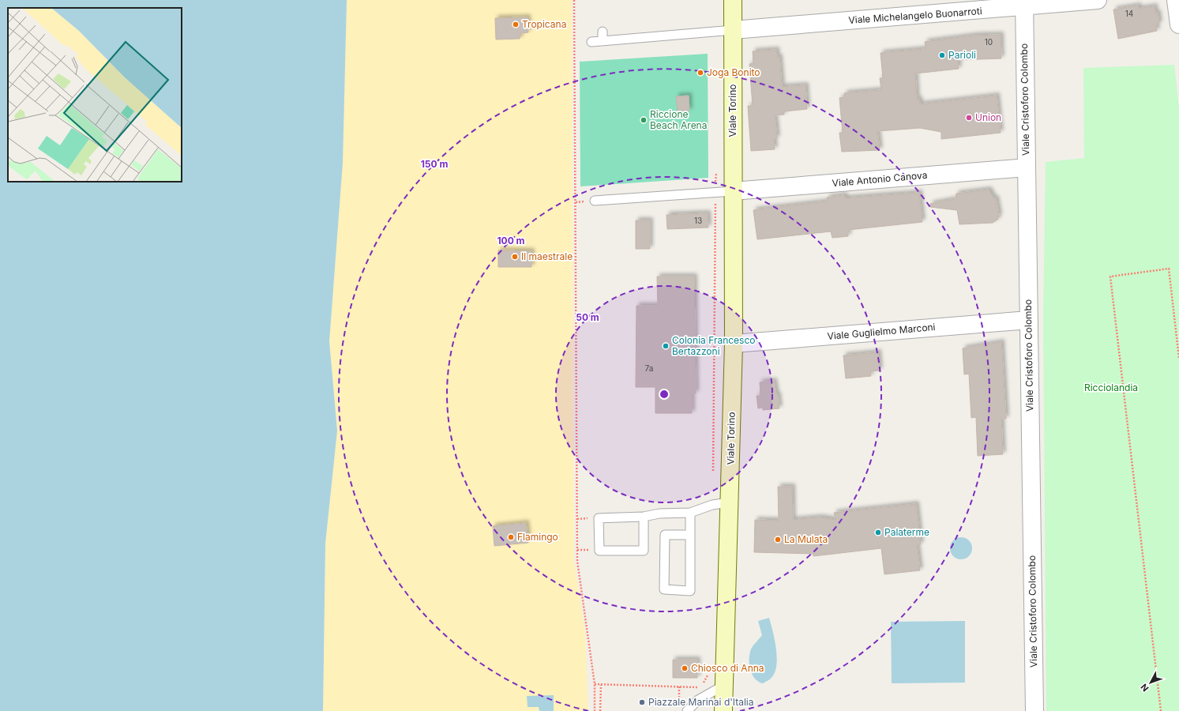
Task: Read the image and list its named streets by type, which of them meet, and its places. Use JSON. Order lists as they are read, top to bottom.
{
  "streets": {
    "street": [
      "Viale Michelangelo Buonarroti",
      "Viale Cristoforo Colombo",
      "Viale Torino",
      "Viale Antonio Canova",
      "Viale Guglielmo Marconi"
    ]
  },
  "crossings": [
    ["Viale Michelangelo Buonarroti", "Viale Cristoforo Colombo"],
    ["Viale Michelangelo Buonarroti", "Viale Torino"],
    ["Viale Cristoforo Colombo", "Viale Antonio Canova"],
    ["Viale Cristoforo Colombo", "Viale Guglielmo Marconi"],
    ["Viale Torino", "Viale Antonio Canova"],
    ["Viale Torino", "Viale Guglielmo Marconi"]
  ],
  "parks": ["Ricciolandia"],
  "places": [
    "Tropicana",
    "Parioli",
    "Joga Bonito",
    "Union",
    "Riccione Beach Arena",
    "Il maestrale",
    "Colonia Francesco Bertazzoni",
    "Palaterme",
    "Flamingo",
    "La Mulata",
    "Chiosco di Anna",
    "Piazzale Marinai d'Italia"
  ],
  "house_numbers": [
    "14",
    "10",
    "13",
    "7a"
  ],
  "north": "bottom left",
  "rings": ["150 m", "100 m", "50 m"]
}
